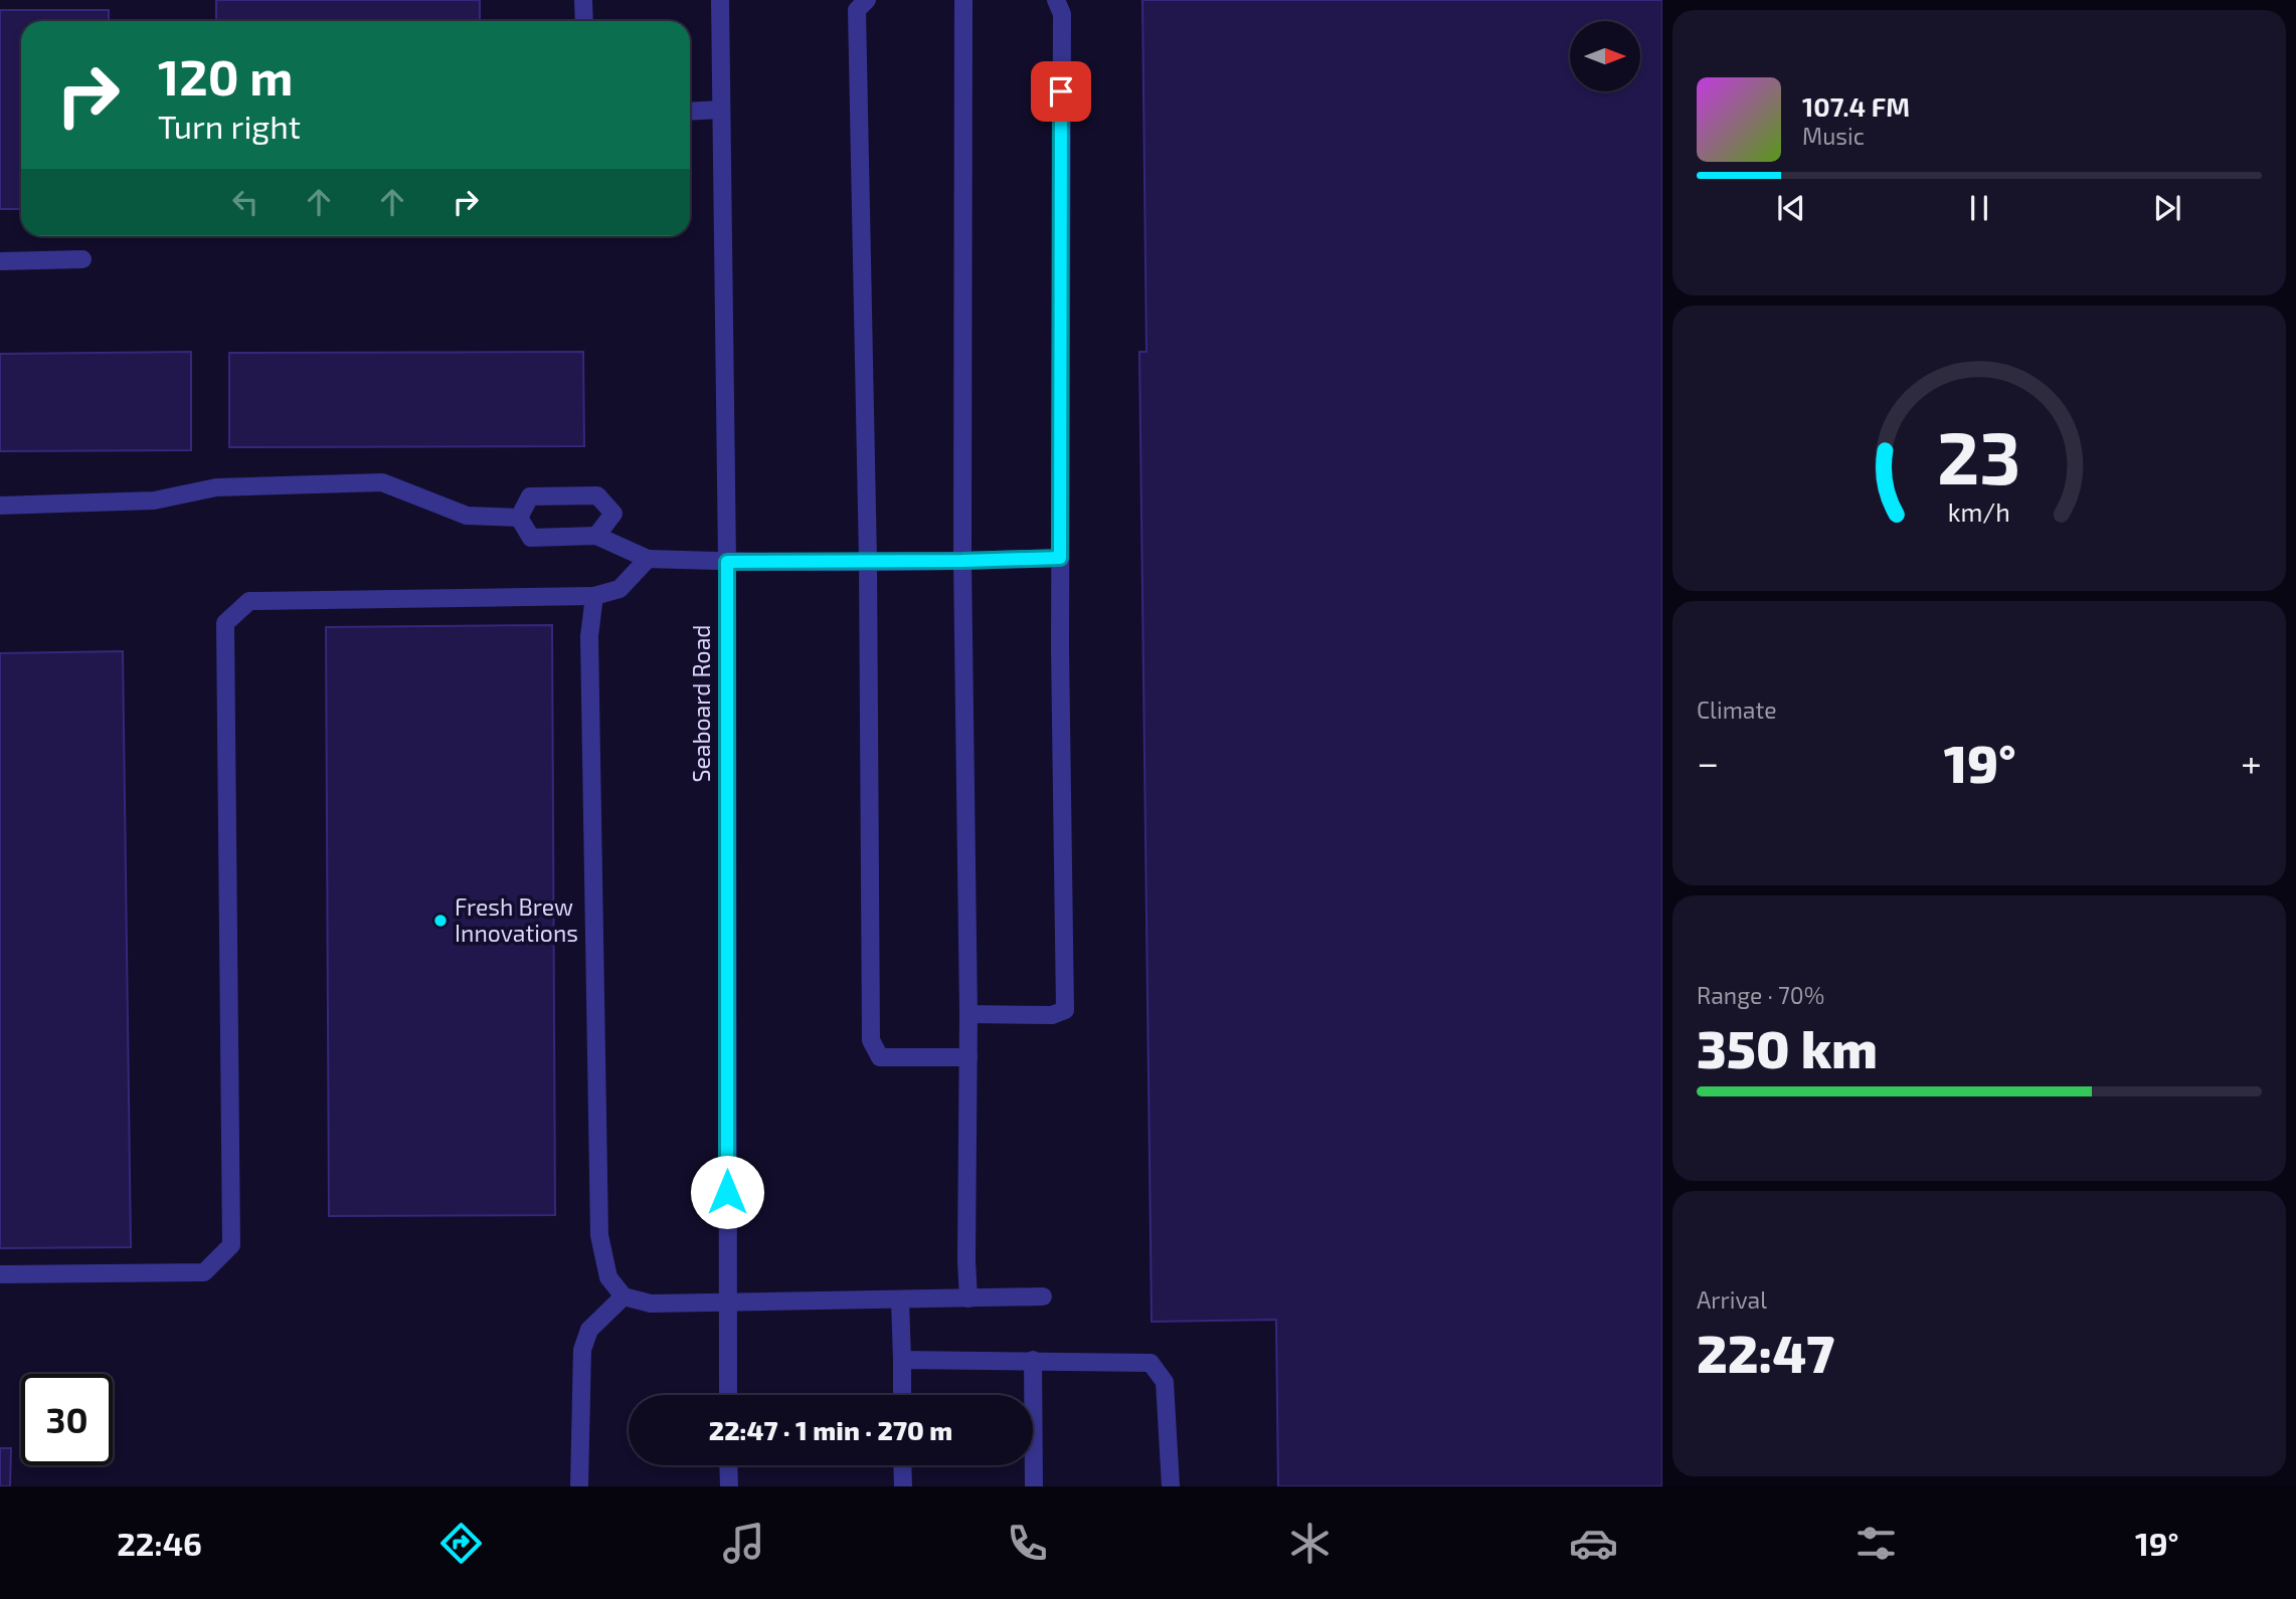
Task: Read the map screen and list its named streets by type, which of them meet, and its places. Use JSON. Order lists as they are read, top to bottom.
{
  "streets": {
    "street": ["Seaboard Road"]
  },
  "places": ["Fresh Brew Innovations"],
  "north": "right",
  "page": {
    "turn": ["120 m", "Turn right"],
    "song": ["107.4 FM", "Music"],
    "tile": [
      "Climate",
      ["Range · 70%", "350 km"],
      ["Arrival", "22:47"]
    ],
    "heat": ["−", "19°", "+"],
    "limit": "30",
    "trip": "22:47 · 1 min · 270 m",
    "tabs": ["22:46", "19°"],
    "gauge": ["23", "km/h"]
  }
}
